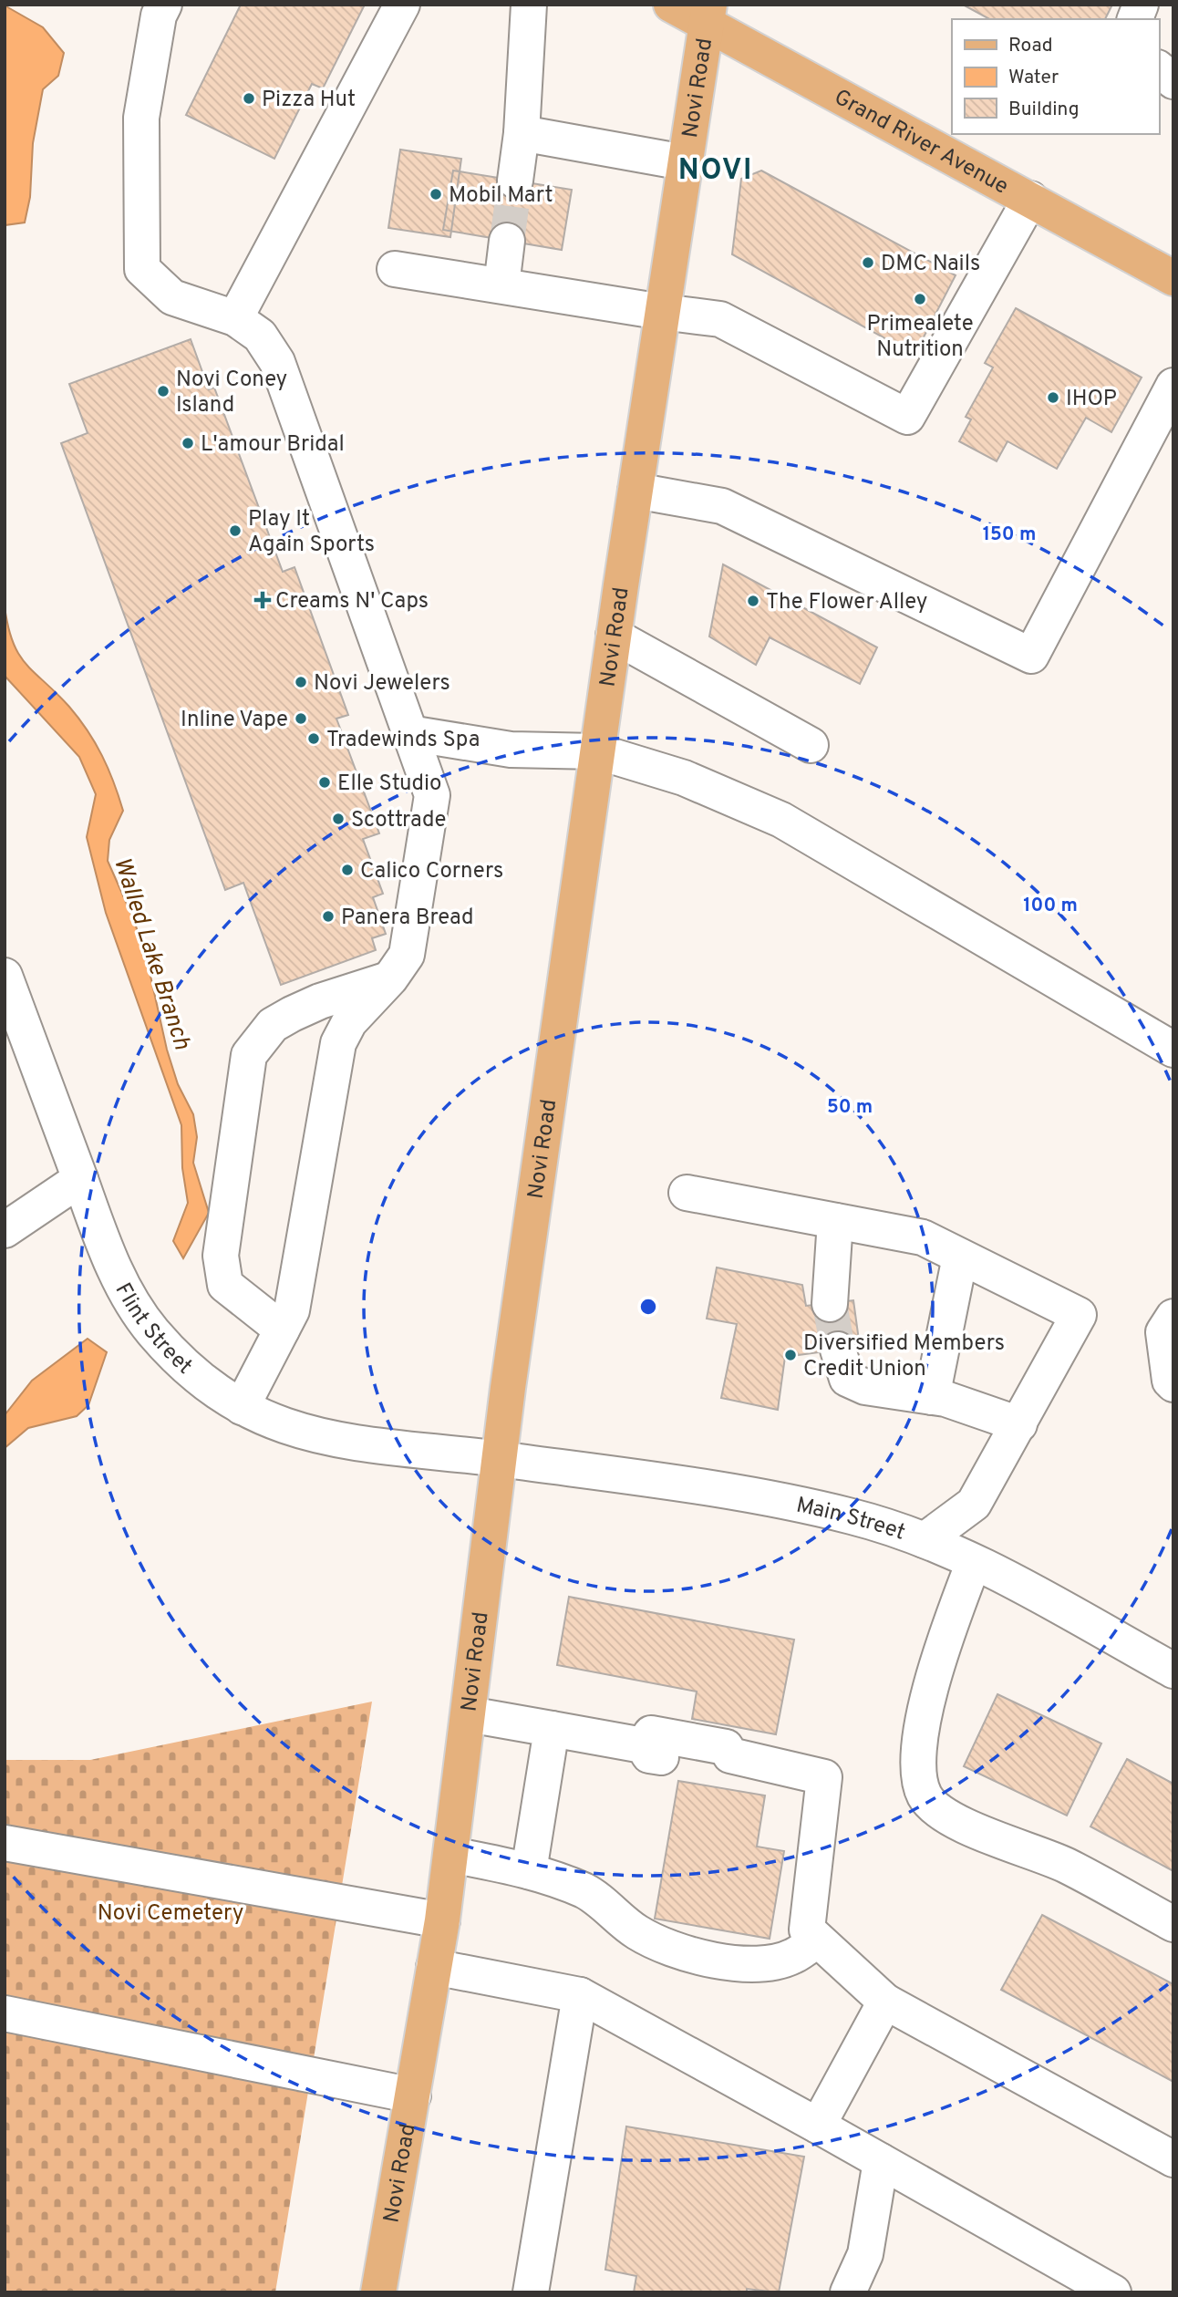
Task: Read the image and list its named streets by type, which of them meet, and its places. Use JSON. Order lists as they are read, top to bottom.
{
  "streets": {
    "main road": ["Novi Road", "Grand River Avenue"],
    "street": ["Flint Street", "Main Street"]
  },
  "crossings": [
    ["Novi Road", "Grand River Avenue"],
    ["Novi Road", "Flint Street"],
    ["Novi Road", "Main Street"],
    ["Flint Street", "Main Street"]
  ],
  "districts": ["NOVI"],
  "water": ["Walled Lake Branch"],
  "parks": ["Novi Cemetery"],
  "places": {
    "other": [
      "Pizza Hut",
      "Mobil Mart",
      "DMC Nails",
      "Primealete Nutrition",
      "Novi Coney Island",
      "IHOP",
      "L'amour Bridal",
      "Play It Again Sports",
      "The Flower Alley",
      "Novi Jewelers",
      "Inline Vape",
      "Tradewinds Spa",
      "Elle Studio",
      "Scottrade",
      "Calico Corners",
      "Panera Bread",
      "Diversified Members Credit Union"
    ],
    "health": ["Creams N' Caps"]
  },
  "legend": ["Road", "Water", "Building"],
  "rings": ["150 m", "100 m", "50 m"]
}
